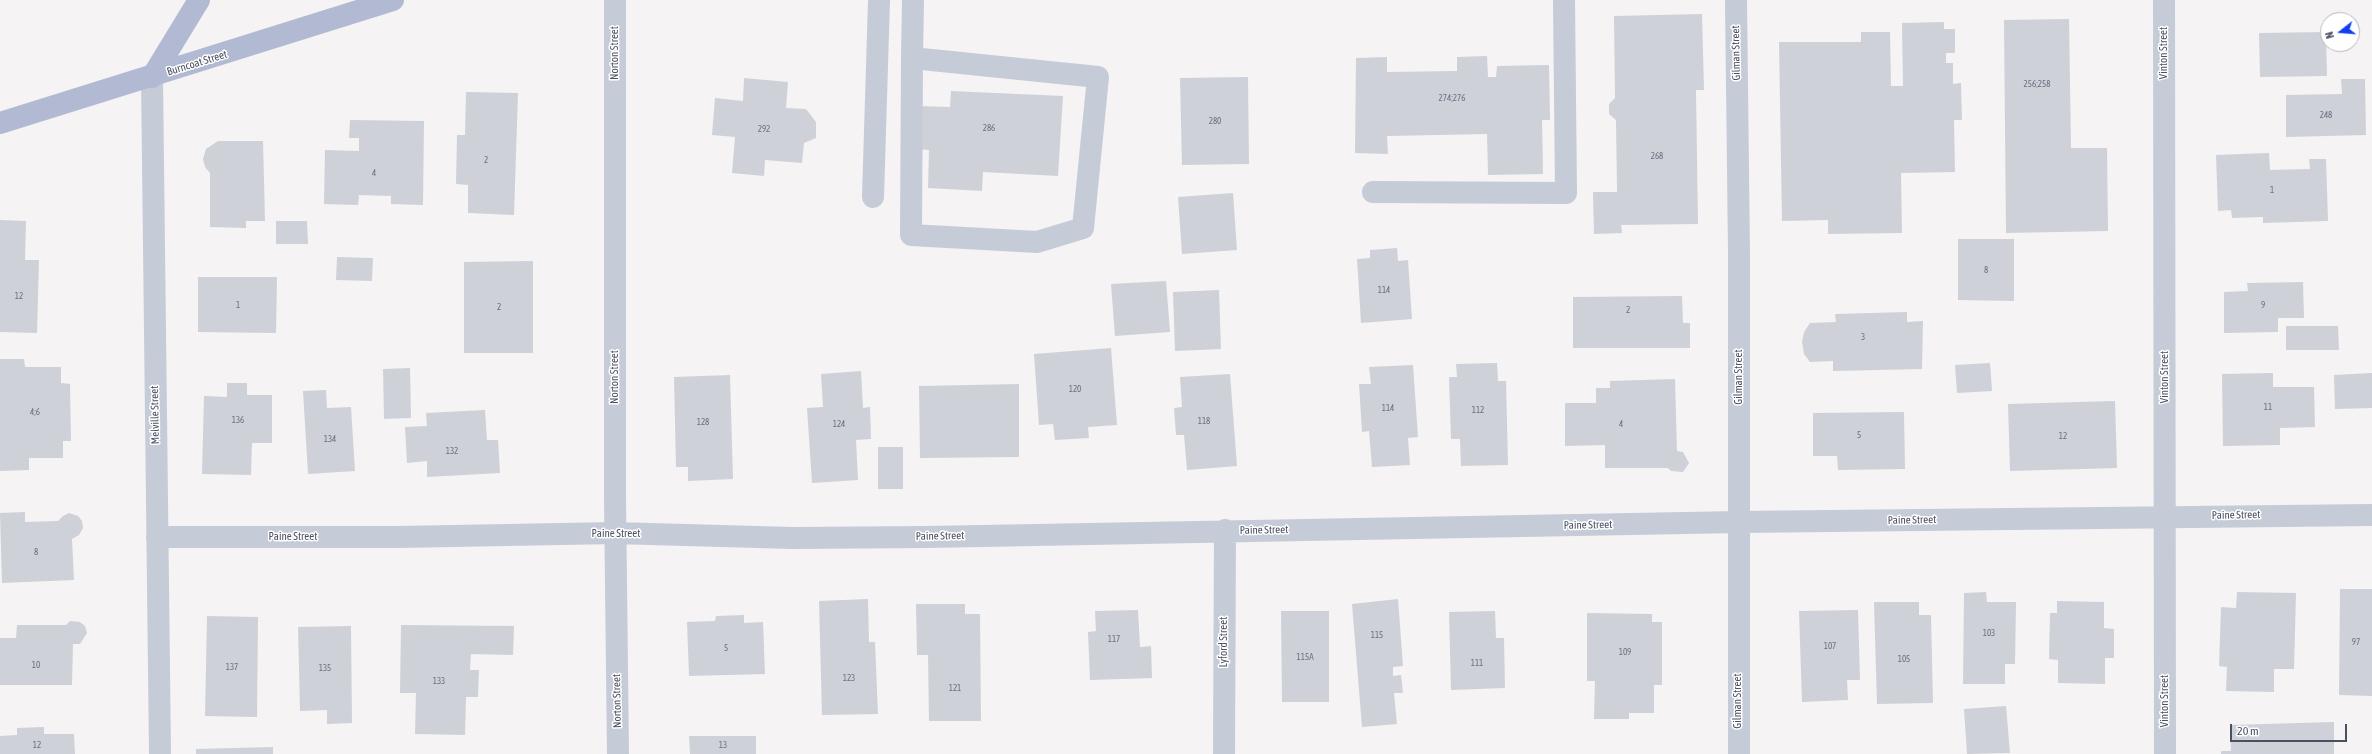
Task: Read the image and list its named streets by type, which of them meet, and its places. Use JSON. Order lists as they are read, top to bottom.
{
  "streets": {
    "main road": ["Burncoat Street"],
    "street": [
      "Norton Street",
      "Gilman Street",
      "Vinton Street",
      "Melville Street",
      "Paine Street",
      "Lyford Street"
    ]
  },
  "crossings": [
    ["Norton Street", "Paine Street"],
    ["Gilman Street", "Paine Street"],
    ["Vinton Street", "Paine Street"],
    ["Burncoat Street", "Melville Street"],
    ["Melville Street", "Paine Street"],
    ["Paine Street", "Lyford Street"]
  ],
  "house_numbers": [
    "256;258",
    "274;276",
    "248",
    "280",
    "286",
    "292",
    "268",
    "2",
    "4",
    "1",
    "8",
    "114",
    "12",
    "1",
    "9",
    "2",
    "2",
    "3",
    "120",
    "11",
    "114",
    "112",
    "4;6",
    "136",
    "118",
    "128",
    "124",
    "4",
    "5",
    "12",
    "134",
    "132",
    "8",
    "103",
    "115",
    "117",
    "97",
    "107",
    "5",
    "109",
    "115A",
    "105",
    "111",
    "10",
    "137",
    "135",
    "123",
    "133",
    "121",
    "12",
    "13"
  ],
  "scale_bar": "20 m",
  "north": "left"
}
